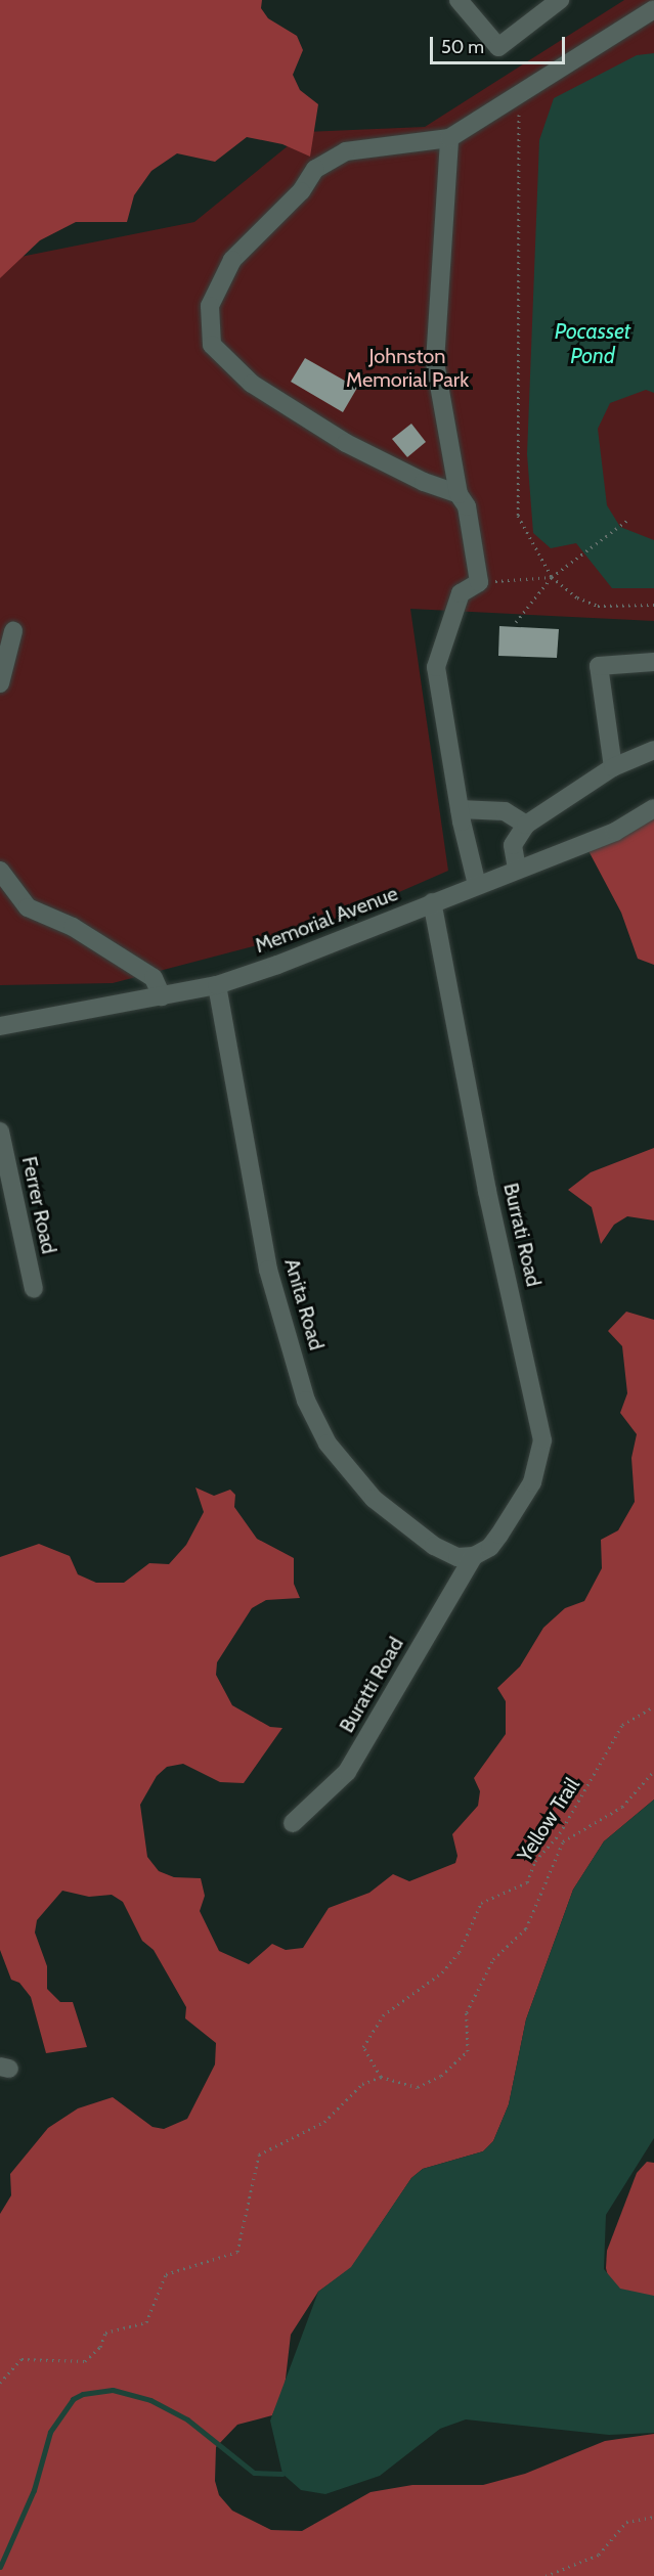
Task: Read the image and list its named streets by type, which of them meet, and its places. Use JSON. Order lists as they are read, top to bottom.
{
  "streets": {
    "street": [
      "Memorial Avenue",
      "Ferrer Road",
      "Burrati Road",
      "Anita Road",
      "Buratti Road"
    ],
    "path": ["Yellow Trail"]
  },
  "crossings": [
    ["Memorial Avenue", "Burrati Road"],
    ["Memorial Avenue", "Anita Road"],
    ["Burrati Road", "Anita Road"],
    ["Burrati Road", "Buratti Road"],
    ["Anita Road", "Buratti Road"]
  ],
  "water": ["Pocasset Pond"],
  "parks": ["Johnston Memorial Park"],
  "scale_bar": "50 m"
}
